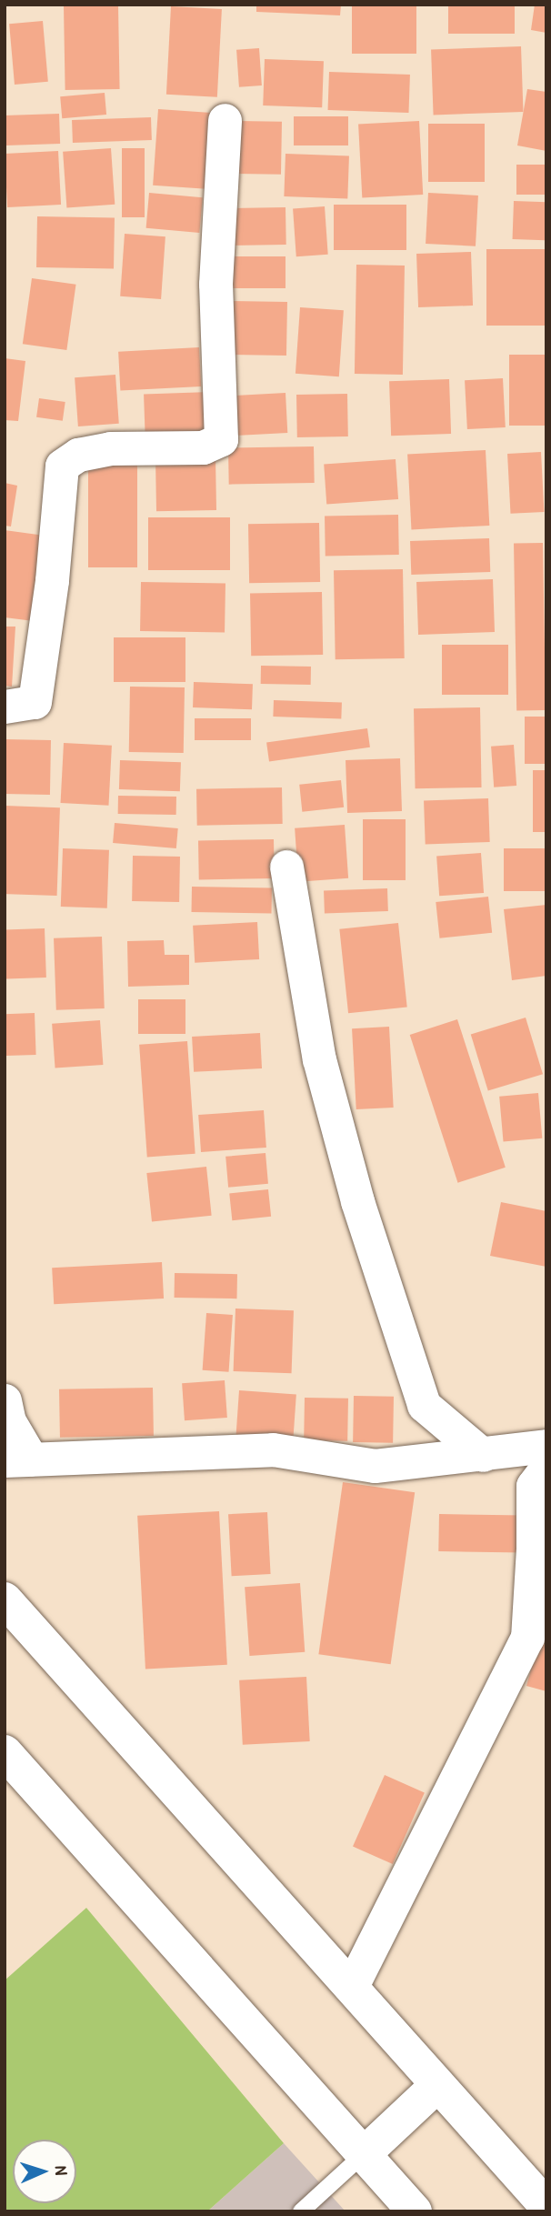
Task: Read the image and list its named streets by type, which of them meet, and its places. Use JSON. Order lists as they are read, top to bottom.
{
  "north": "right"
}
